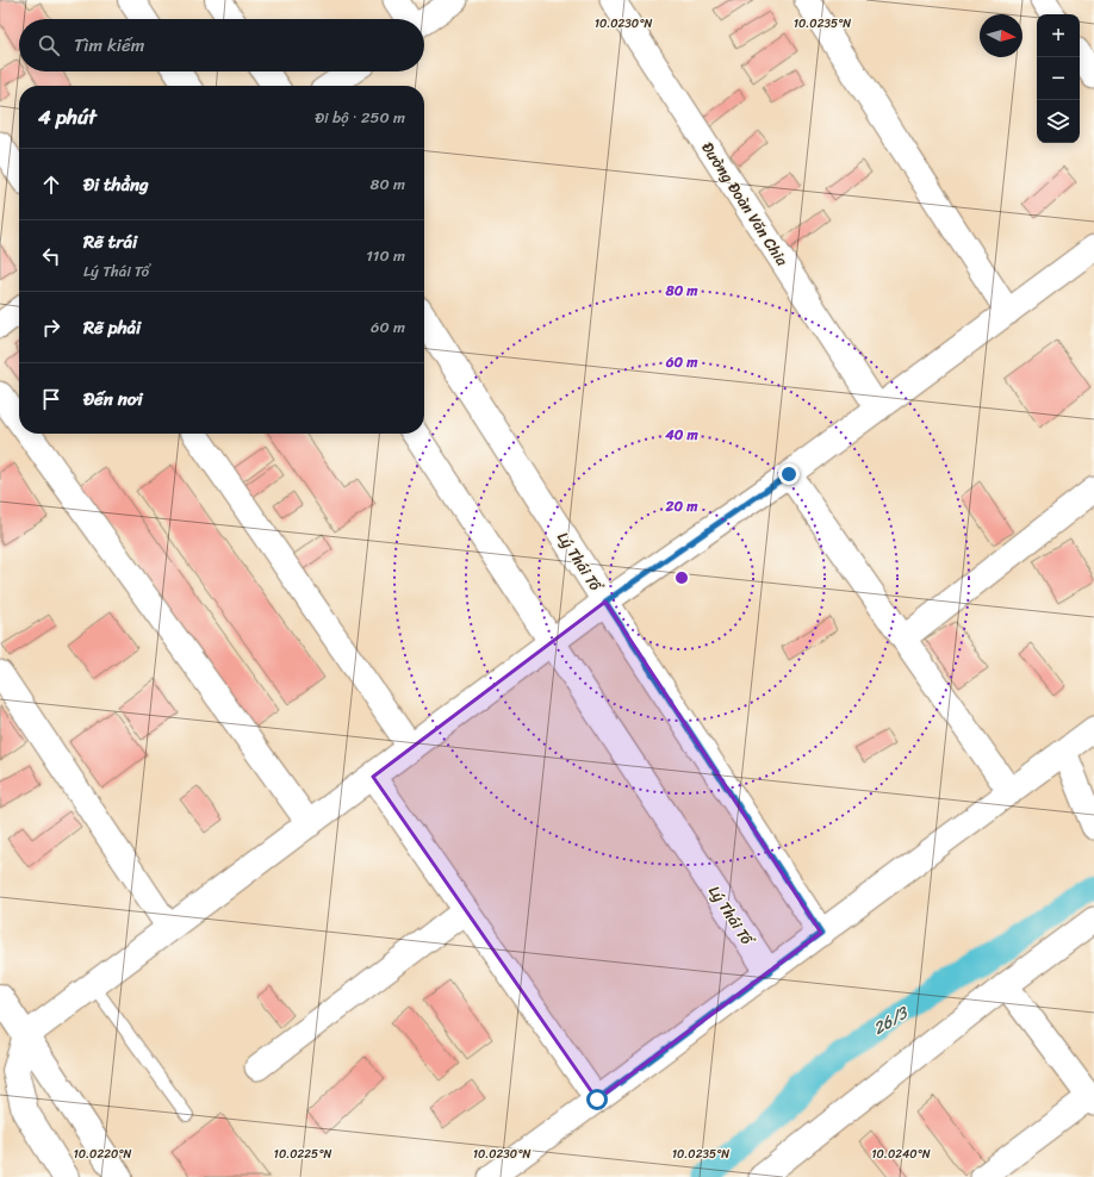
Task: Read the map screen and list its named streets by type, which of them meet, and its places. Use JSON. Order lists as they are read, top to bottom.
{
  "streets": {
    "street": ["Đường Đoàn Văn Chia", "Lý Thái Tổ"]
  },
  "water": ["26/3"],
  "north": "right",
  "page": {
    "map_buttons": ["+", "−"],
    "search": "Tìm kiếm",
    "heading": ["4 phút", "Đi bộ · 250 m"],
    "list": [
      ["Đi thẳng", "80 m"],
      ["Rẽ trái", "Lý Thái Tổ", "110 m"],
      ["Rẽ phải", "60 m"],
      "Đến nơi"
    ]
  },
  "coordinates": [
    "10.0230°N",
    "10.0235°N",
    "10.0220°N",
    "10.0225°N",
    "10.0240°N"
  ],
  "rings": [
    "80 m",
    "60 m",
    "40 m",
    "20 m"
  ]
}
